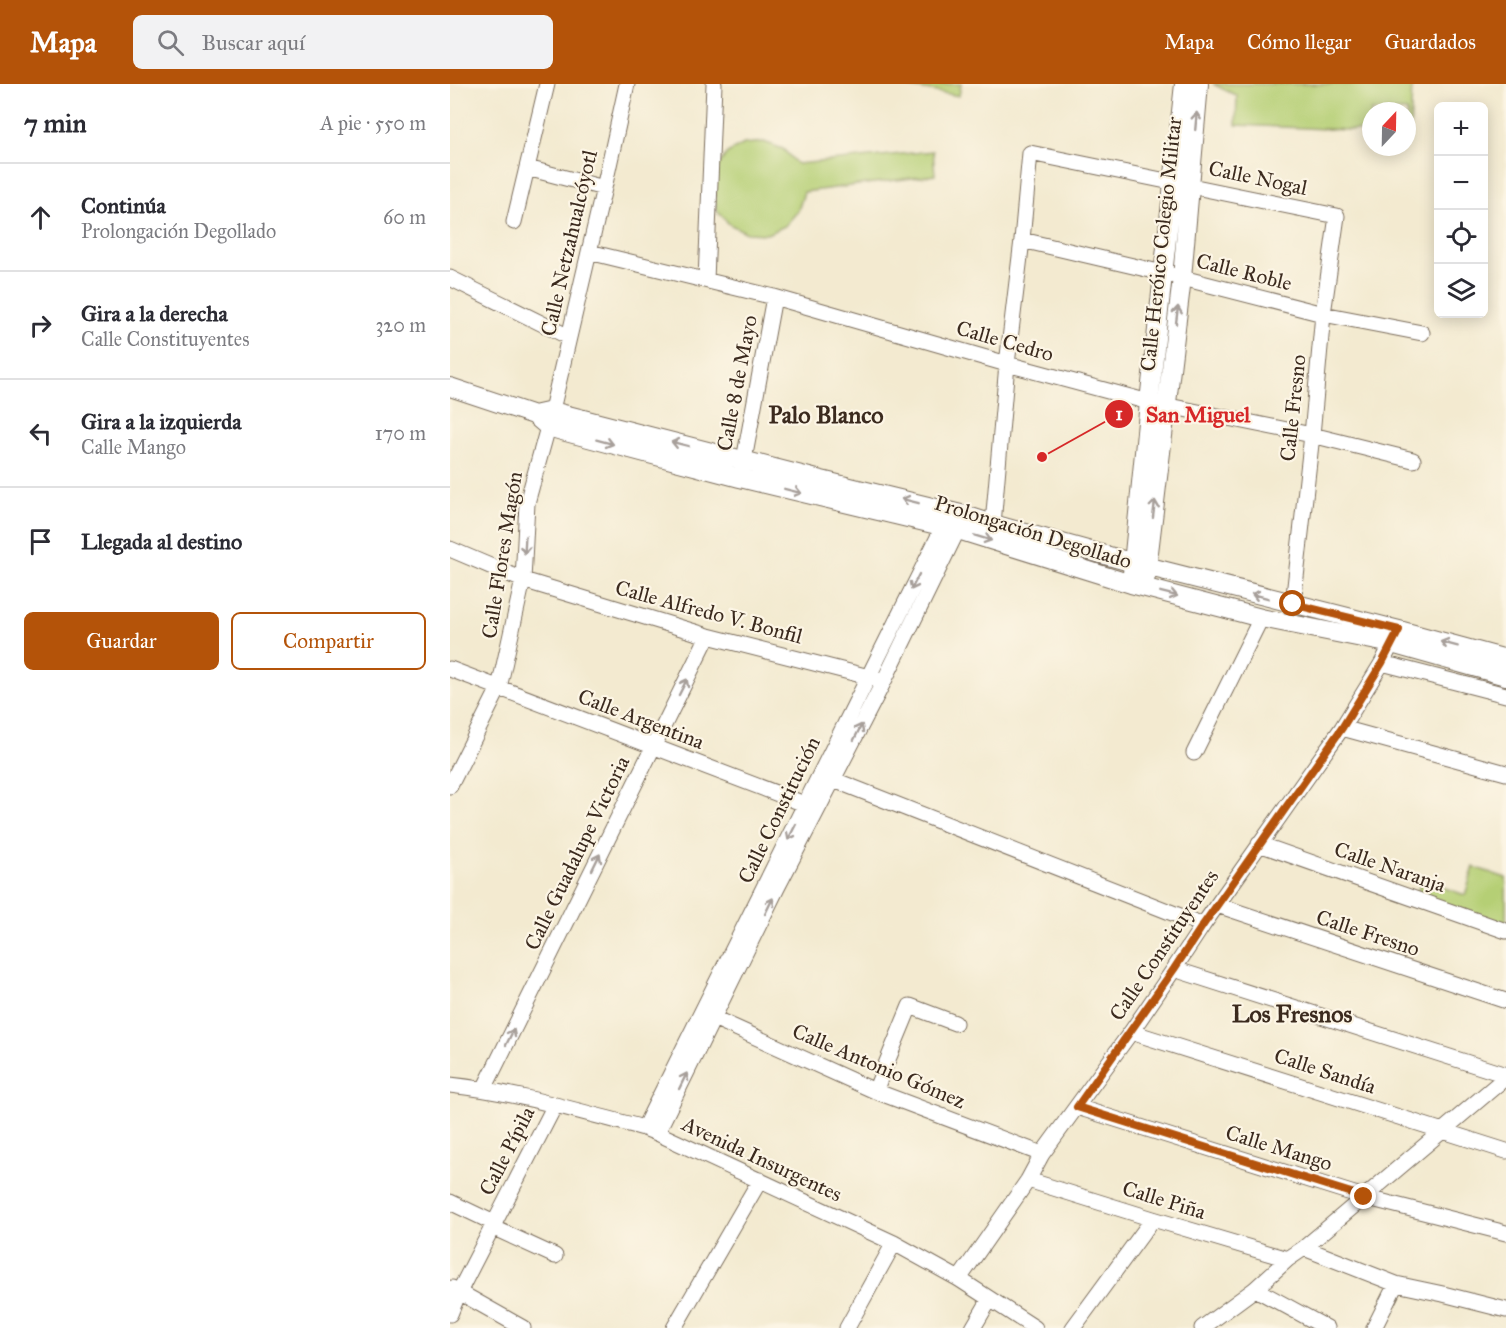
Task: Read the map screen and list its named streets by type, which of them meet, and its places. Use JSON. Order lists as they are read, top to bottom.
{
  "streets": {
    "street": [
      "Calle Nogal",
      "Calle Netzahualcóyotl",
      "Calle Heróico Colegio Militar",
      "Calle Roble",
      "Calle Cedro",
      "Calle 8 de Mayo",
      "Calle Fresno",
      "Prolongación Degollado",
      "Calle Flores Magón",
      "Calle Alfredo V. Bonfil",
      "Calle Argentina",
      "Calle Constitución",
      "Calle Guadalupe Victoria",
      "Calle Naranja",
      "Calle Constituyentes",
      "Calle Antonio Gómez",
      "Calle Sandía",
      "Calle Mango",
      "Calle Pípila",
      "Avenida Insurgentes",
      "Calle Piña"
    ]
  },
  "crossings": [
    ["Calle Nogal", "Calle Heróico Colegio Militar"],
    ["Calle Nogal", "Calle Roble"],
    ["Calle Nogal", "Calle Fresno"],
    ["Calle Netzahualcóyotl", "Calle Cedro"],
    ["Calle Netzahualcóyotl", "Prolongación Degollado"],
    ["Calle Netzahualcóyotl", "Calle Flores Magón"],
    ["Calle Heróico Colegio Militar", "Calle Roble"],
    ["Calle Heróico Colegio Militar", "Calle Cedro"],
    ["Calle Heróico Colegio Militar", "Prolongación Degollado"],
    ["Calle Roble", "Calle Fresno"],
    ["Calle Cedro", "Calle 8 de Mayo"],
    ["Calle Cedro", "Calle Fresno"],
    ["Calle 8 de Mayo", "Prolongación Degollado"],
    ["Calle Fresno", "Prolongación Degollado"],
    ["Calle Fresno", "Calle Constituyentes"],
    ["Prolongación Degollado", "Calle Flores Magón"],
    ["Prolongación Degollado", "Calle Constitución"],
    ["Prolongación Degollado", "Calle Constituyentes"],
    ["Calle Flores Magón", "Calle Alfredo V. Bonfil"],
    ["Calle Flores Magón", "Calle Argentina"],
    ["Calle Alfredo V. Bonfil", "Calle Constitución"],
    ["Calle Alfredo V. Bonfil", "Calle Guadalupe Victoria"],
    ["Calle Argentina", "Calle Constitución"],
    ["Calle Argentina", "Calle Guadalupe Victoria"],
    ["Calle Constitución", "Calle Constituyentes"],
    ["Calle Constitución", "Calle Antonio Gómez"],
    ["Calle Constitución", "Avenida Insurgentes"],
    ["Calle Guadalupe Victoria", "Avenida Insurgentes"],
    ["Calle Naranja", "Calle Constituyentes"],
    ["Calle Constituyentes", "Calle Antonio Gómez"],
    ["Calle Constituyentes", "Calle Sandía"],
    ["Calle Constituyentes", "Calle Mango"],
    ["Calle Constituyentes", "Avenida Insurgentes"],
    ["Calle Constituyentes", "Calle Piña"],
    ["Calle Pípila", "Avenida Insurgentes"]
  ],
  "one_way": ["Calle Flores Magón", "Calle Guadalupe Victoria"],
  "districts": ["Palo Blanco", "Los Fresnos"],
  "places": ["San Miguel"],
  "north": "top",
  "page": {
    "header": "Mapa",
    "search": "Buscar aquí",
    "nav": ["Mapa", "Cómo llegar", "Guardados"],
    "heading": ["7 min", "A pie · 550 m"],
    "map_buttons": ["+", "−"],
    "list": [
      ["Continúa", "Prolongación Degollado", "60 m"],
      ["Gira a la derecha", "Calle Constituyentes", "320 m"],
      ["Gira a la izquierda", "Calle Mango", "170 m"],
      "Llegada al destino"
    ],
    "buttons": ["Guardar", "Compartir"]
  }
}
